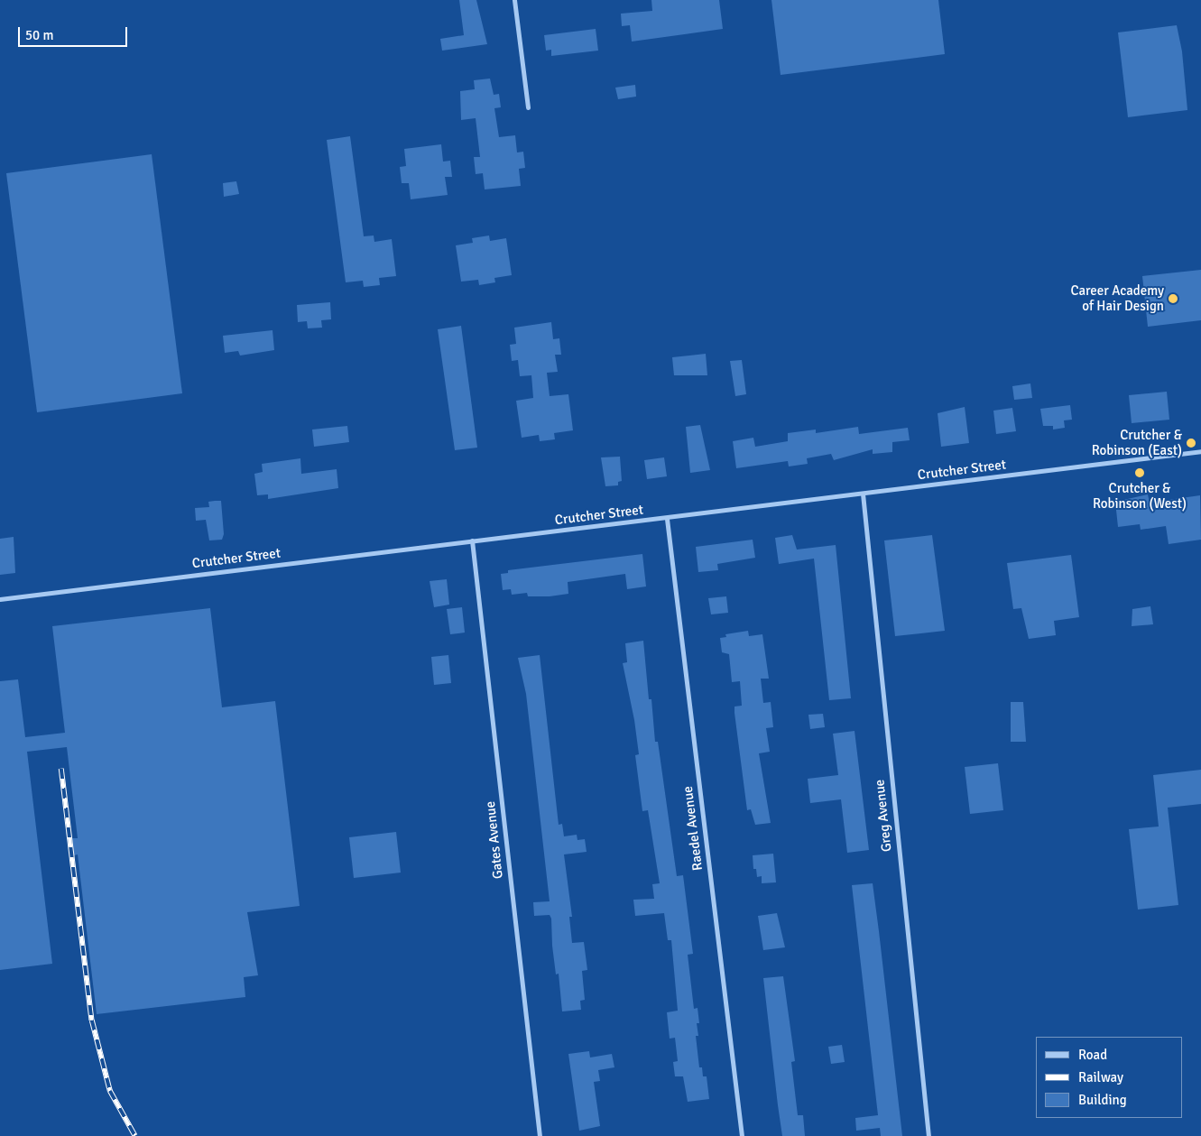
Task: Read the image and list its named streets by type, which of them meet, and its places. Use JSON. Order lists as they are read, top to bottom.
{
  "streets": {
    "street": [
      "Crutcher Street",
      "Greg Avenue",
      "Raedel Avenue",
      "Gates Avenue"
    ]
  },
  "crossings": [
    ["Crutcher Street", "Greg Avenue"],
    ["Crutcher Street", "Raedel Avenue"],
    ["Crutcher Street", "Gates Avenue"]
  ],
  "places": ["Career Academy of Hair Design", "Crutcher & Robinson (East)", "Crutcher & Robinson (West)"],
  "legend": ["Road", "Railway", "Building"],
  "scale_bar": "50 m"
}
